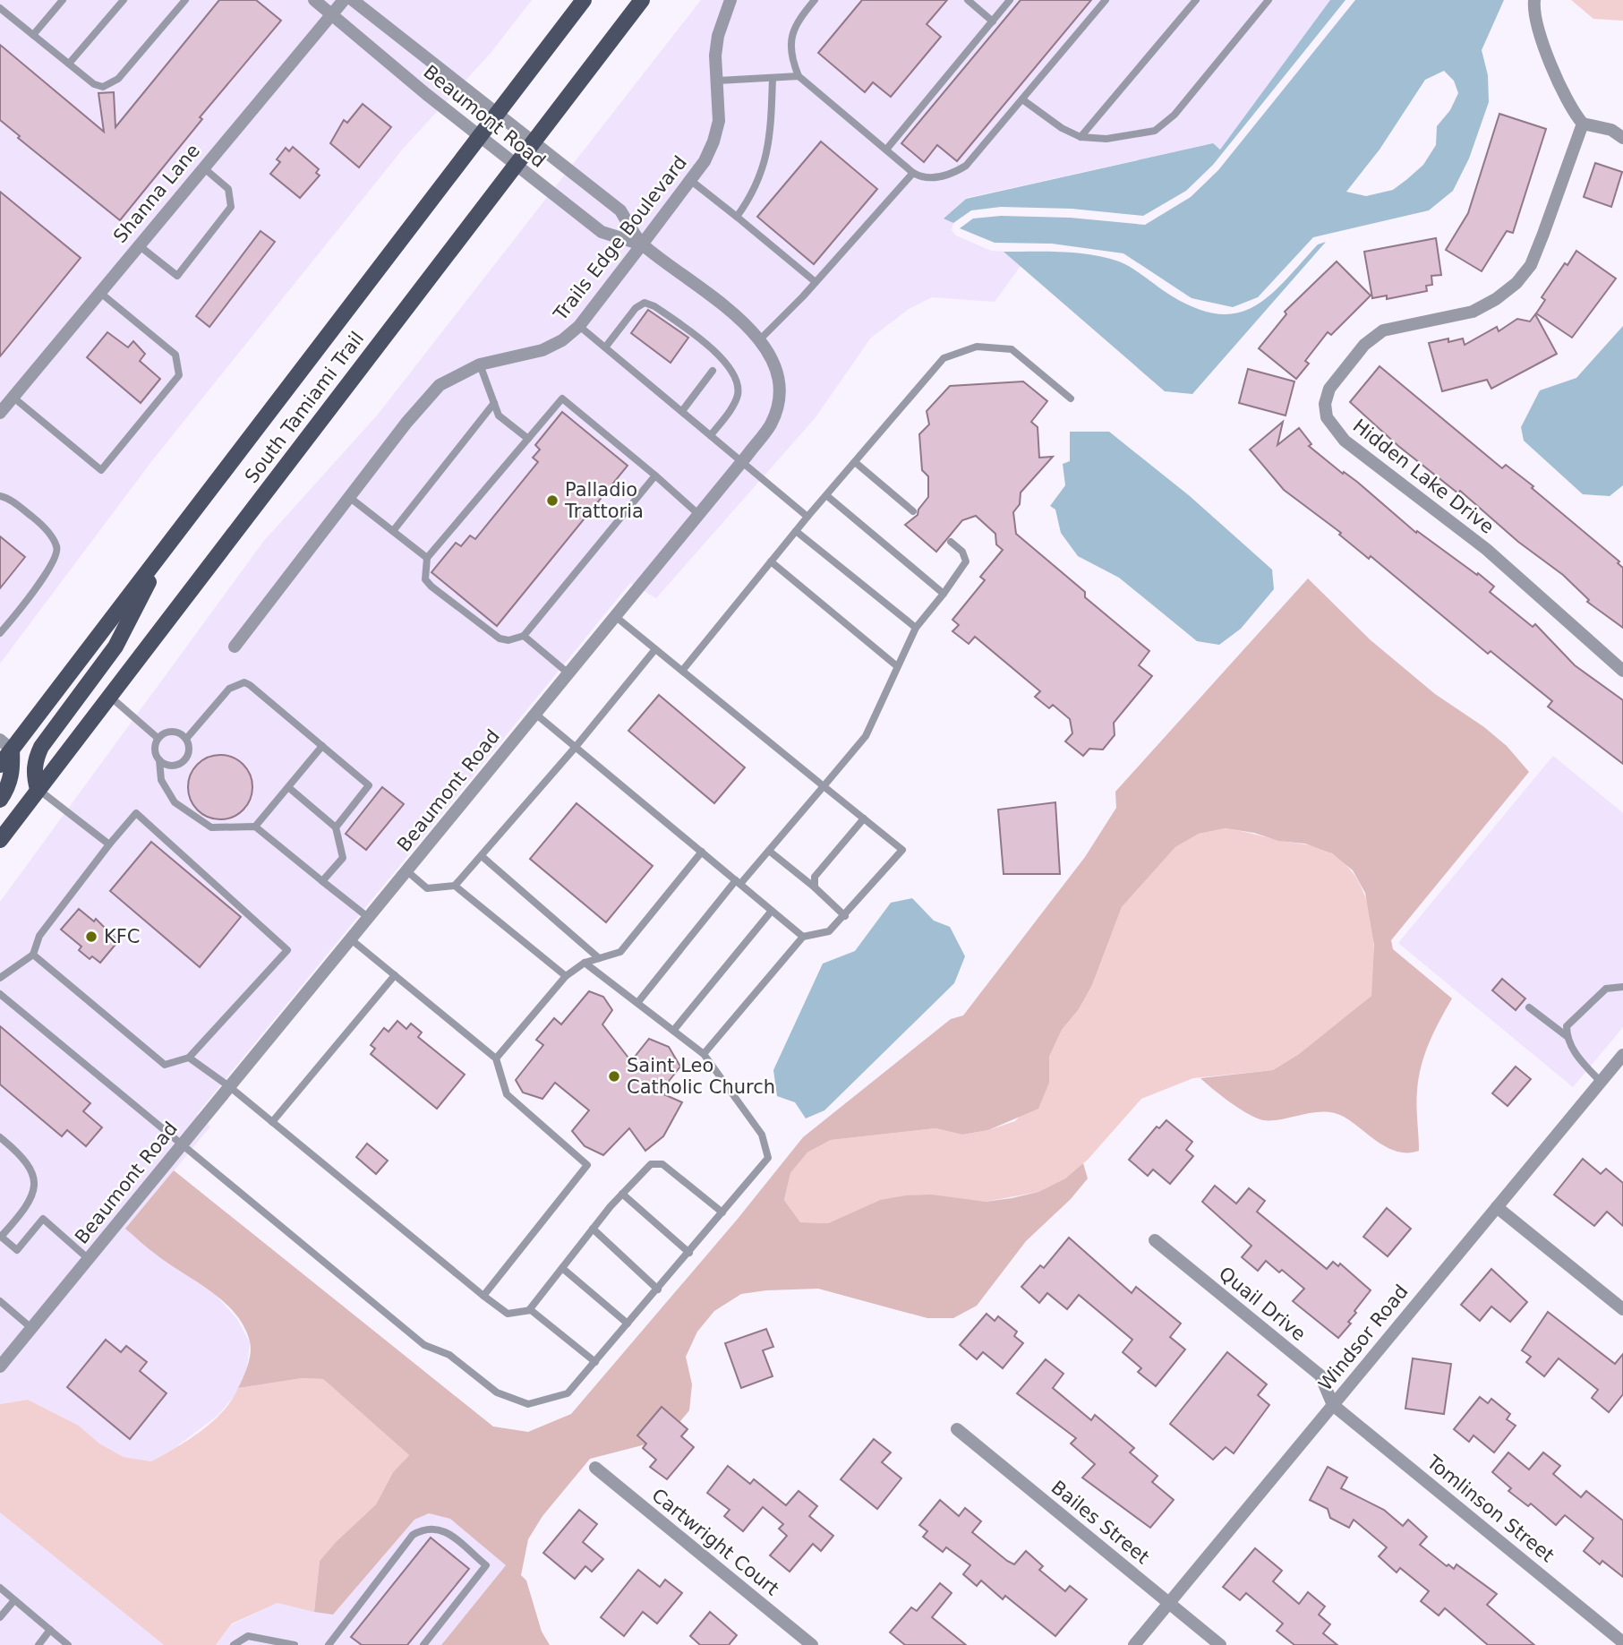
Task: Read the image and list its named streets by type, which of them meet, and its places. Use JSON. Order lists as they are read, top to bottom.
{
  "streets": {
    "main road": ["South Tamiami Trail"],
    "street": [
      "Beaumont Road",
      "Shanna Lane",
      "Trails Edge Boulevard",
      "Hidden Lake Drive",
      "Quail Drive",
      "Windsor Road",
      "Tomlinson Street",
      "Bailes Street",
      "Cartwright Court"
    ]
  },
  "crossings": [
    ["Beaumont Road", "Shanna Lane"],
    ["Beaumont Road", "Trails Edge Boulevard"],
    ["Beaumont Road", "South Tamiami Trail"],
    ["Quail Drive", "Windsor Road"],
    ["Quail Drive", "Tomlinson Street"],
    ["Windsor Road", "Tomlinson Street"],
    ["Windsor Road", "Bailes Street"]
  ],
  "places": ["Palladio Trattoria", "KFC", "Saint Leo Catholic Church"]
}
